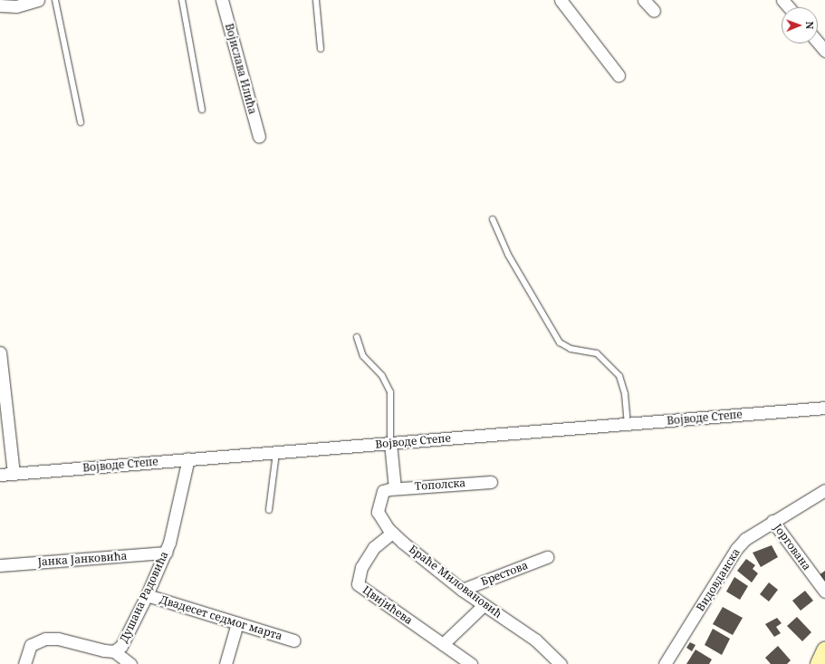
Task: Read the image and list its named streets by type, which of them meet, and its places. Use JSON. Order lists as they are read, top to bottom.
{
  "streets": {
    "street": [
      "Војислава Илића",
      "Војводе Степе",
      "Тополска",
      "Јоргована",
      "Јанка Јанковића",
      "Брестова",
      "Видовданска",
      "Браће Миловановић",
      "Душана Радовића",
      "Цвијићева",
      "Двадесет седмог марта"
    ]
  },
  "crossings": [
    ["Војводе Степе", "Душана Радовића"],
    ["Тополска", "Браће Миловановић"],
    ["Јоргована", "Видовданска"],
    ["Јанка Јанковића", "Душана Радовића"],
    ["Брестова", "Браће Миловановић"],
    ["Браће Миловановић", "Цвијићева"],
    ["Душана Радовића", "Двадесет седмог марта"]
  ],
  "north": "right"
}
